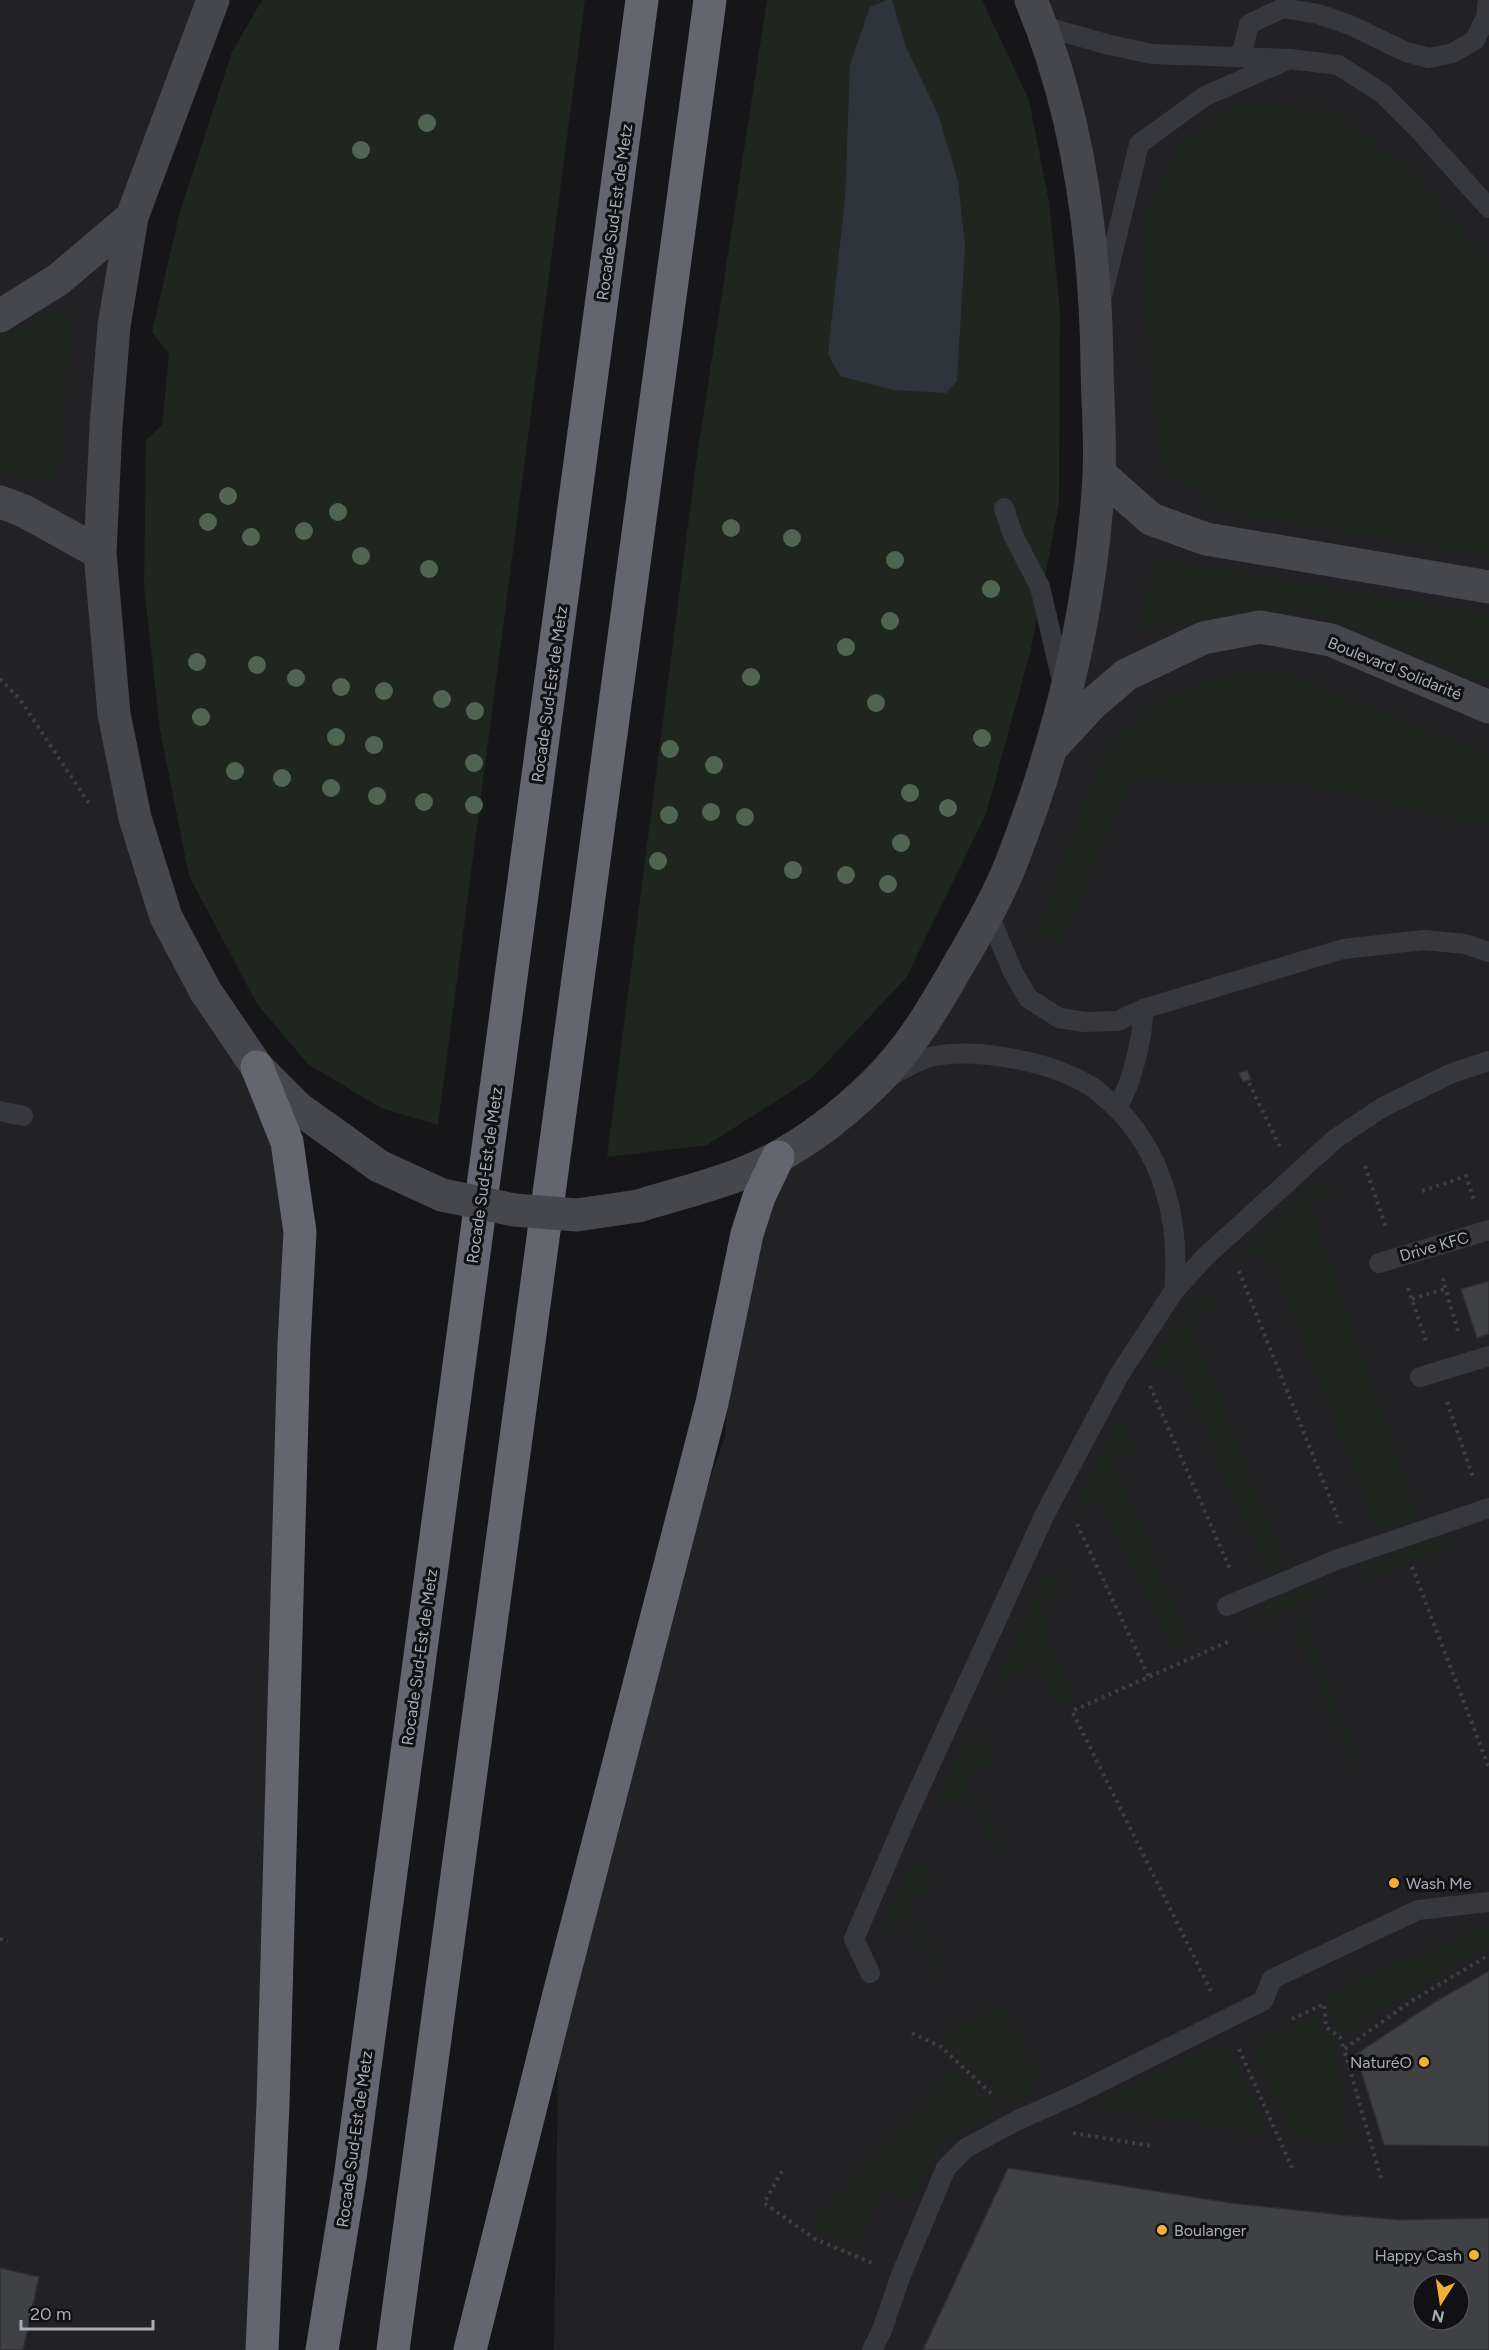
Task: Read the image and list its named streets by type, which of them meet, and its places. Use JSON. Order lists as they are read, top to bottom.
{
  "streets": {
    "highway": ["Rocade Sud-Est de Metz"],
    "main road": ["Boulevard Solidarité"],
    "lane": ["Drive KFC"]
  },
  "places": [
    "Wash Me",
    "NaturéO",
    "Boulanger",
    "Happy Cash"
  ],
  "scale_bar": "20 m",
  "north": "bottom"
}
